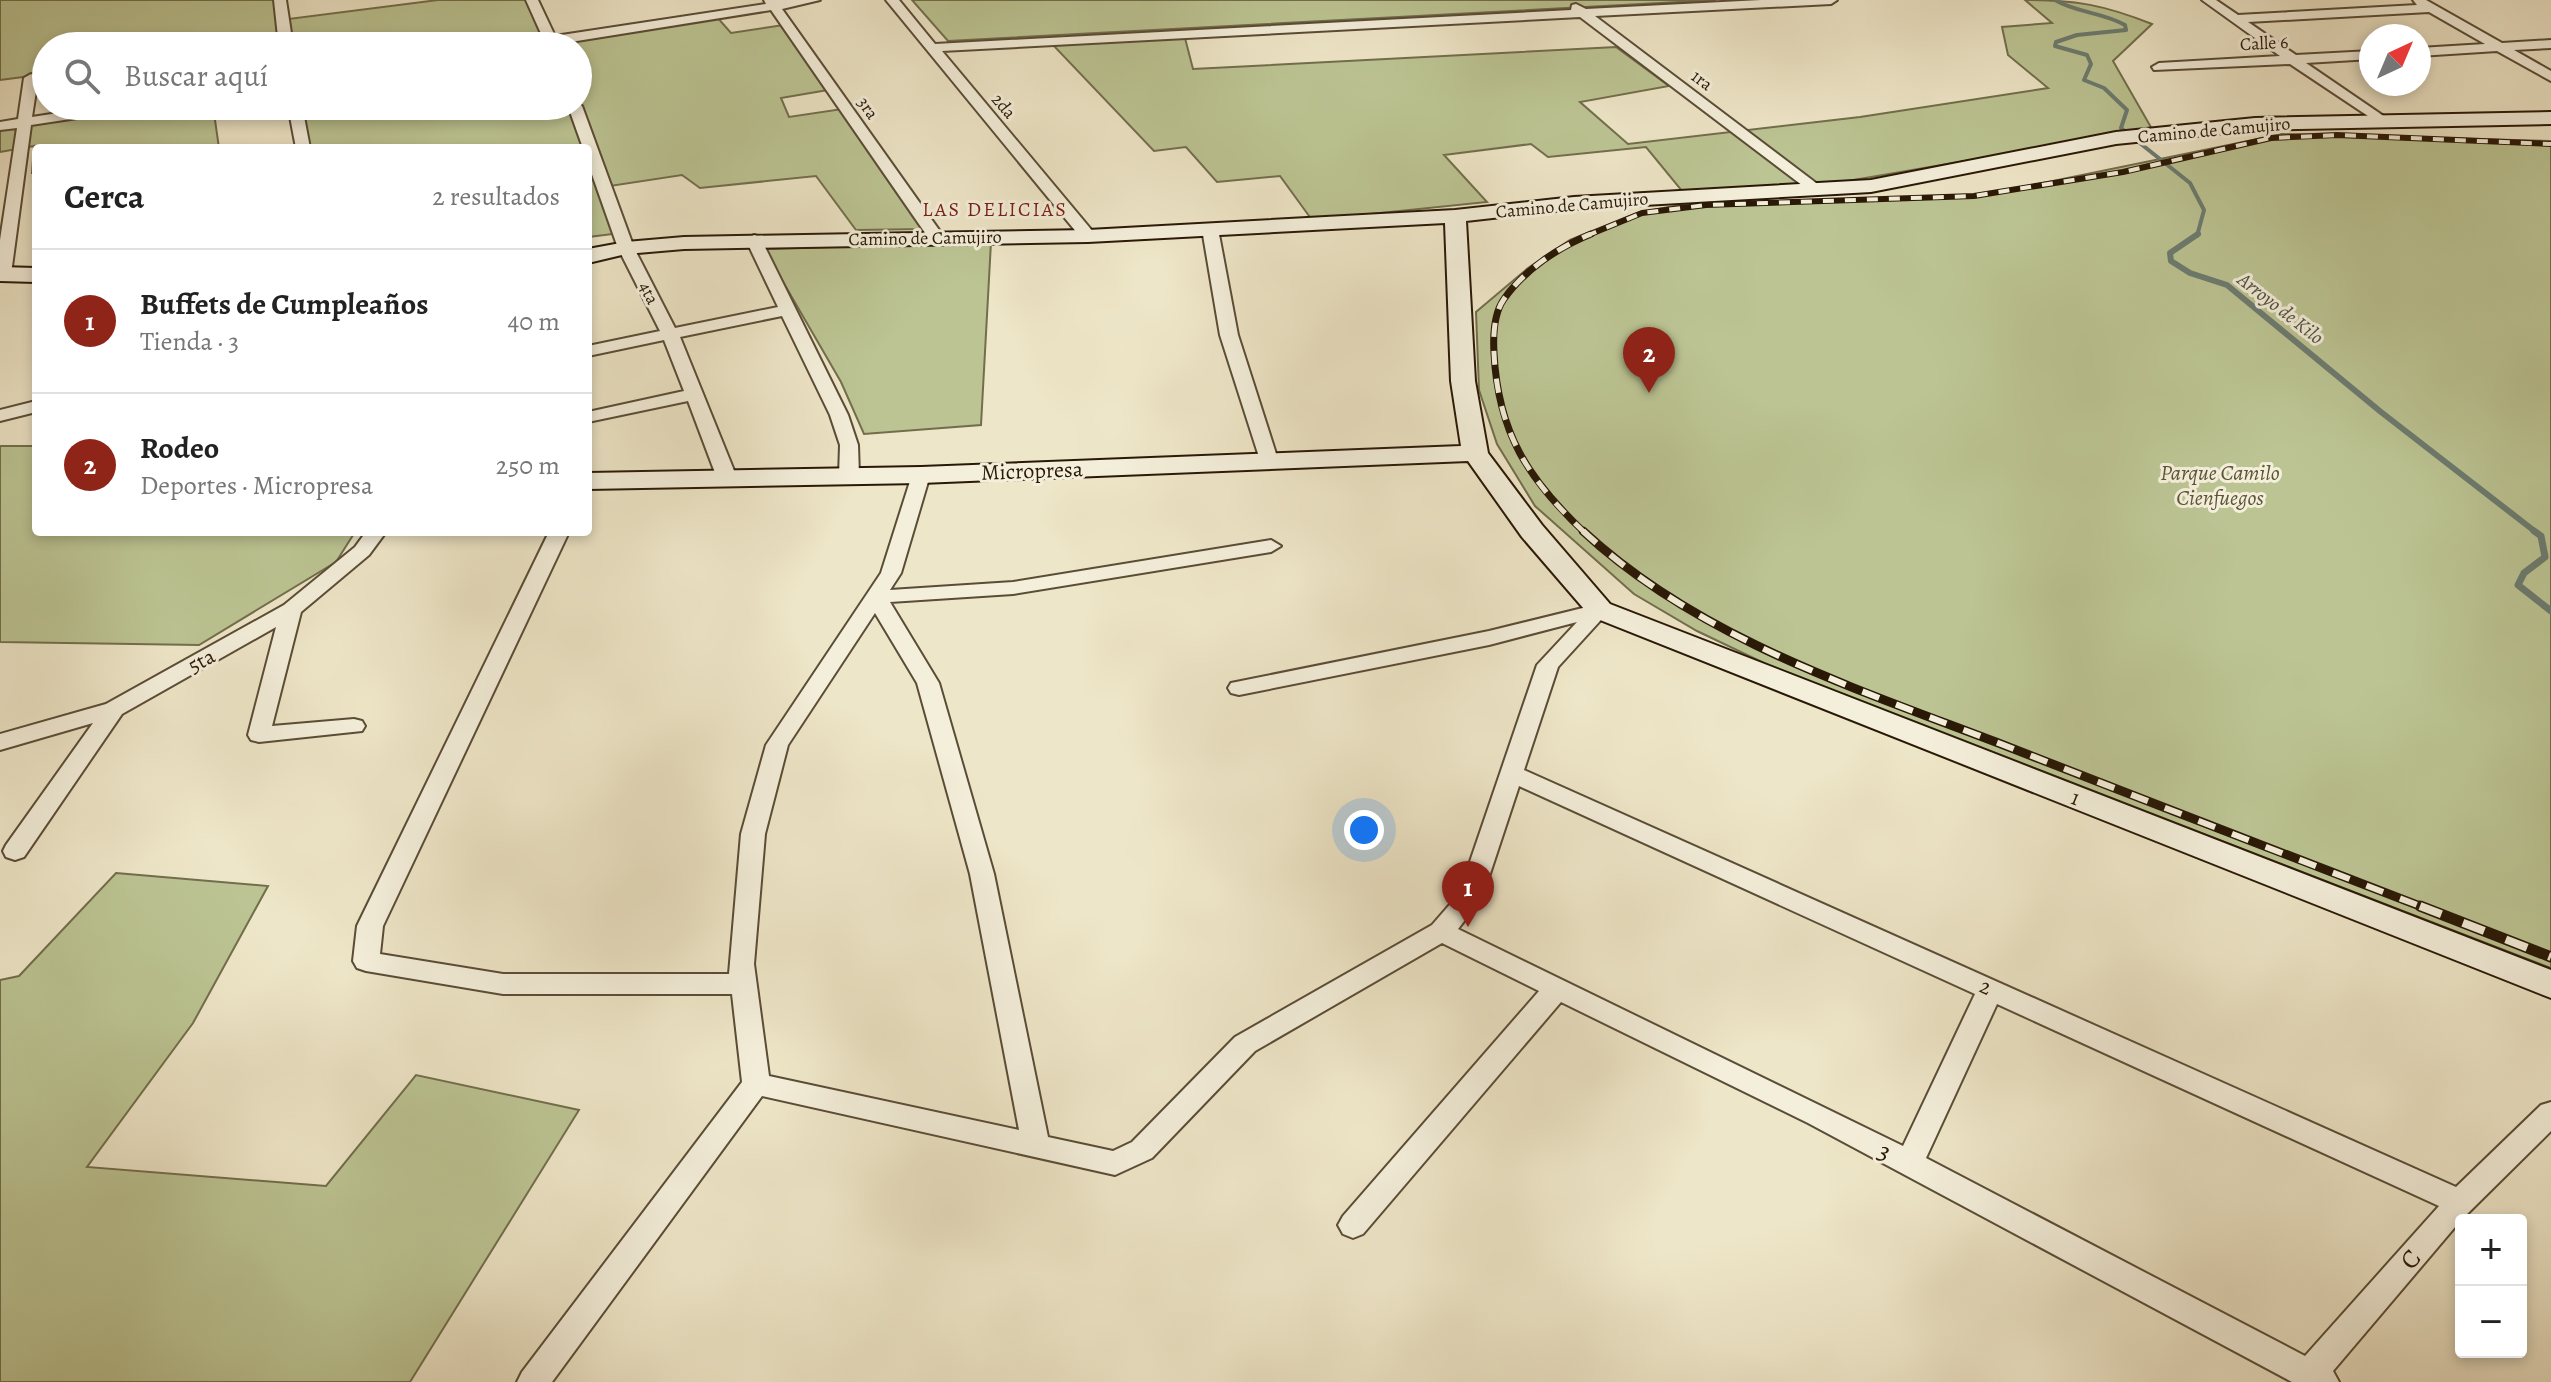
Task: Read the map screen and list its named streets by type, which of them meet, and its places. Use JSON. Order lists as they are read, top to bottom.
{
  "streets": {
    "street": [
      "Calle 6",
      "1ra",
      "2da",
      "3ra",
      "Camino de Camujiro",
      "4ta",
      "Micropresa",
      "5ta",
      "1",
      "2",
      "3",
      "C"
    ]
  },
  "crossings": [
    ["1ra", "Camino de Camujiro"],
    ["2da", "Camino de Camujiro"],
    ["3ra", "Camino de Camujiro"],
    ["Camino de Camujiro", "4ta"],
    ["4ta", "Micropresa"],
    ["2", "C"],
    ["3", "C"]
  ],
  "districts": ["LAS DELICIAS"],
  "water": ["Arroyo de Kilo"],
  "parks": ["Parque Camilo Cienfuegos"],
  "north": "top right",
  "page": {
    "search": "Buscar aquí",
    "heading": ["Cerca", "2 resultados"],
    "list": [
      {
        "mark": "1",
        "name": "Buffets de Cumpleaños",
        "note": "Tienda · 3",
        "value": "40 m"
      },
      {
        "mark": "2",
        "name": "Rodeo",
        "note": "Deportes · Micropresa",
        "value": "250 m"
      }
    ],
    "pins": ["2", "1"],
    "map_buttons": ["+", "−"]
  }
}
